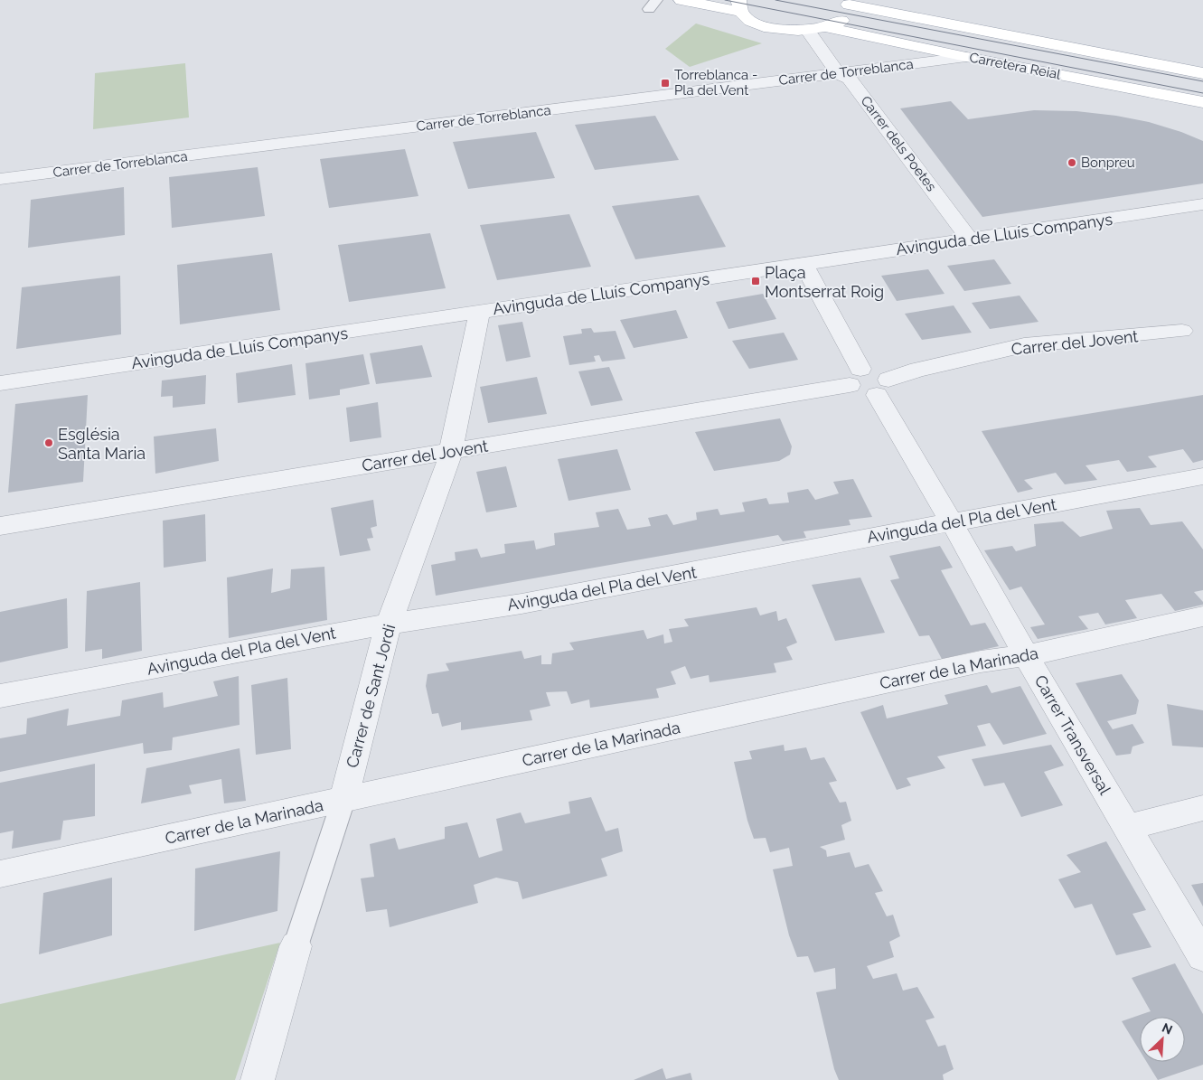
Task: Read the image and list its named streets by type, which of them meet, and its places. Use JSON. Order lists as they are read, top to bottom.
{
  "streets": {
    "main road": ["Carretera Reial"],
    "street": [
      "Carrer de Torreblanca",
      "Carrer dels Poetes",
      "Avinguda de Lluís Companys",
      "Carrer del Jovent",
      "Avinguda del Pla del Vent",
      "Carrer de la Marinada",
      "Carrer de Sant Jordi",
      "Carrer Transversal"
    ]
  },
  "crossings": [
    ["Carretera Reial", "Carrer de Torreblanca"],
    ["Carretera Reial", "Carrer dels Poetes"],
    ["Carrer de Torreblanca", "Carrer dels Poetes"],
    ["Carrer dels Poetes", "Avinguda de Lluís Companys"],
    ["Avinguda de Lluís Companys", "Carrer de Sant Jordi"],
    ["Carrer del Jovent", "Carrer de Sant Jordi"],
    ["Carrer del Jovent", "Carrer Transversal"],
    ["Avinguda del Pla del Vent", "Carrer de Sant Jordi"],
    ["Avinguda del Pla del Vent", "Carrer Transversal"],
    ["Carrer de la Marinada", "Carrer de Sant Jordi"],
    ["Carrer de la Marinada", "Carrer Transversal"]
  ],
  "places": {
    "transit": ["Torreblanca - Pla del Vent", "Plaça Montserrat Roig"],
    "other": ["Bonpreu", "Església Santa Maria"]
  },
  "north": "top right"
}
